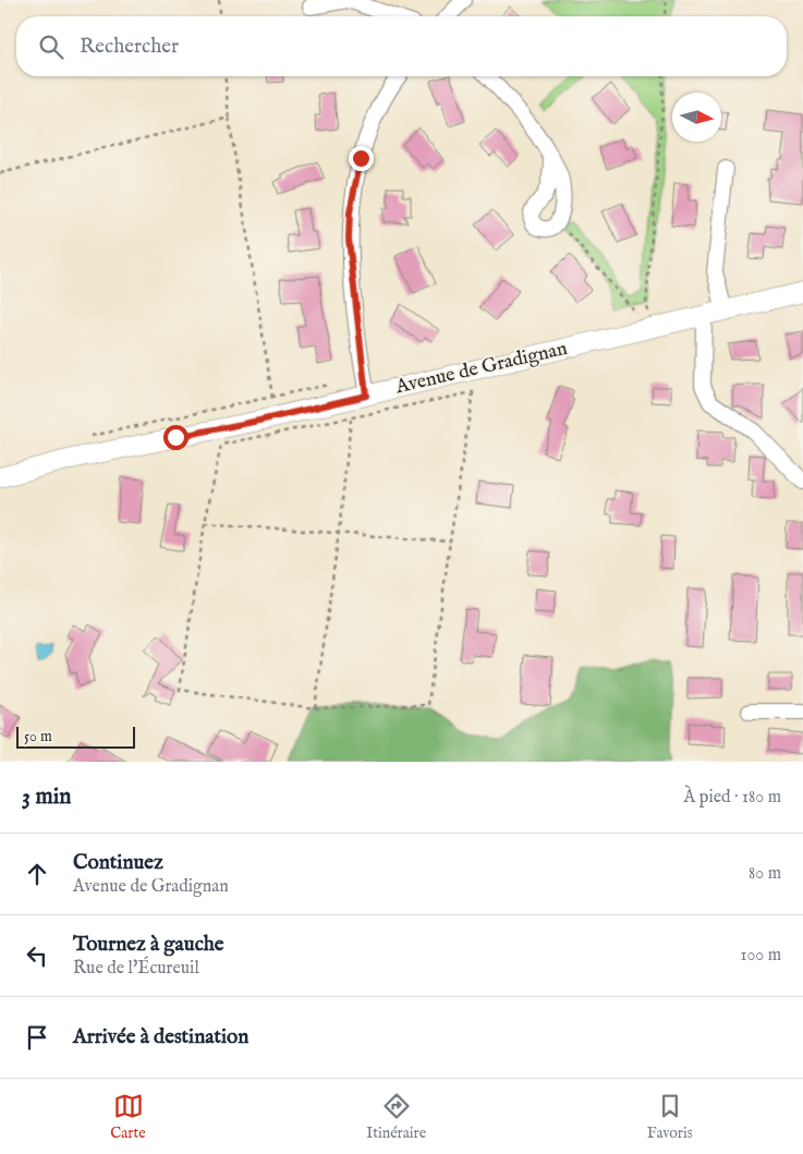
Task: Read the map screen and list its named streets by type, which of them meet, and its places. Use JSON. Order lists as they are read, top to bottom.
{
  "streets": {
    "street": ["Avenue de Gradignan"]
  },
  "scale_bar": "50 m",
  "north": "right",
  "page": {
    "search": "Rechercher",
    "scale": "50 m",
    "heading": ["3 min", "À pied · 180 m"],
    "list": [
      ["Continuez", "Avenue de Gradignan", "80 m"],
      ["Tournez à gauche", "Rue de l'Écureuil", "100 m"],
      "Arrivée à destination"
    ],
    "nav": ["Carte", "Itinéraire", "Favoris"]
  }
}
